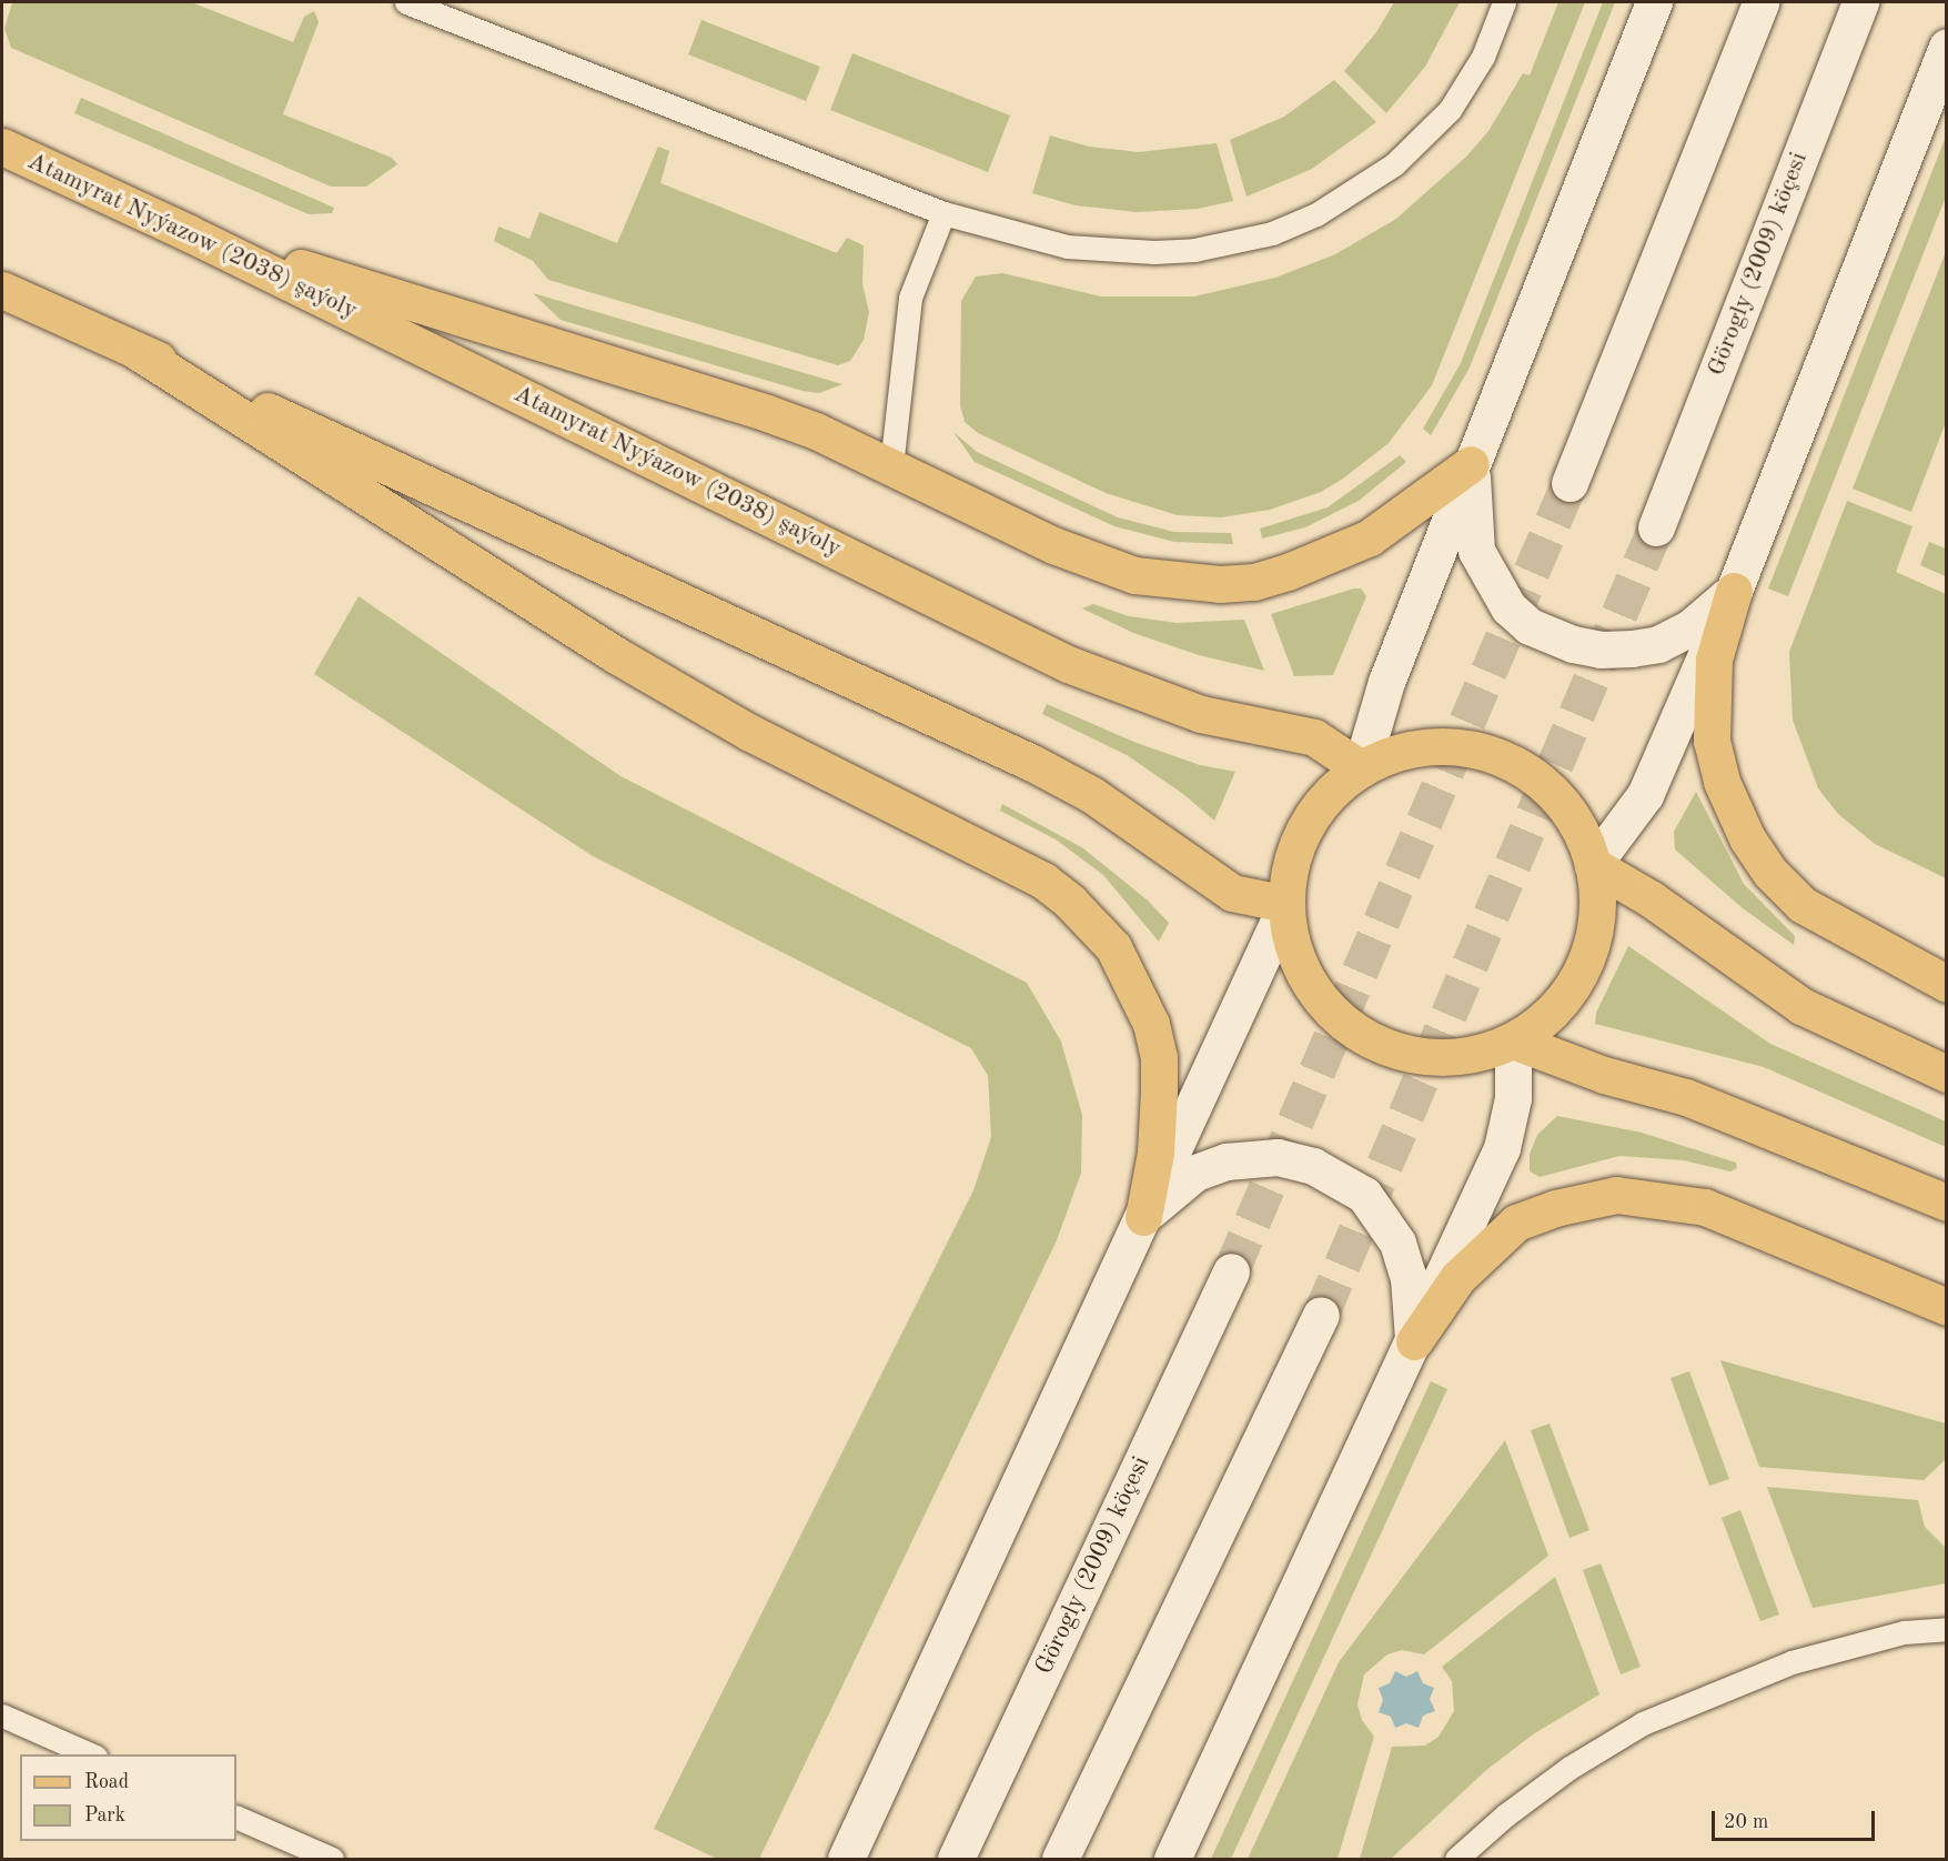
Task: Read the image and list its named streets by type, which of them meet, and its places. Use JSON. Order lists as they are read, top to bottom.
{
  "streets": {
    "main road": ["Atamyrat Nyýazow (2038) şaýoly", "Görogly (2009) köçesi"]
  },
  "legend": ["Road", "Park"],
  "scale_bar": "20 m"
}
